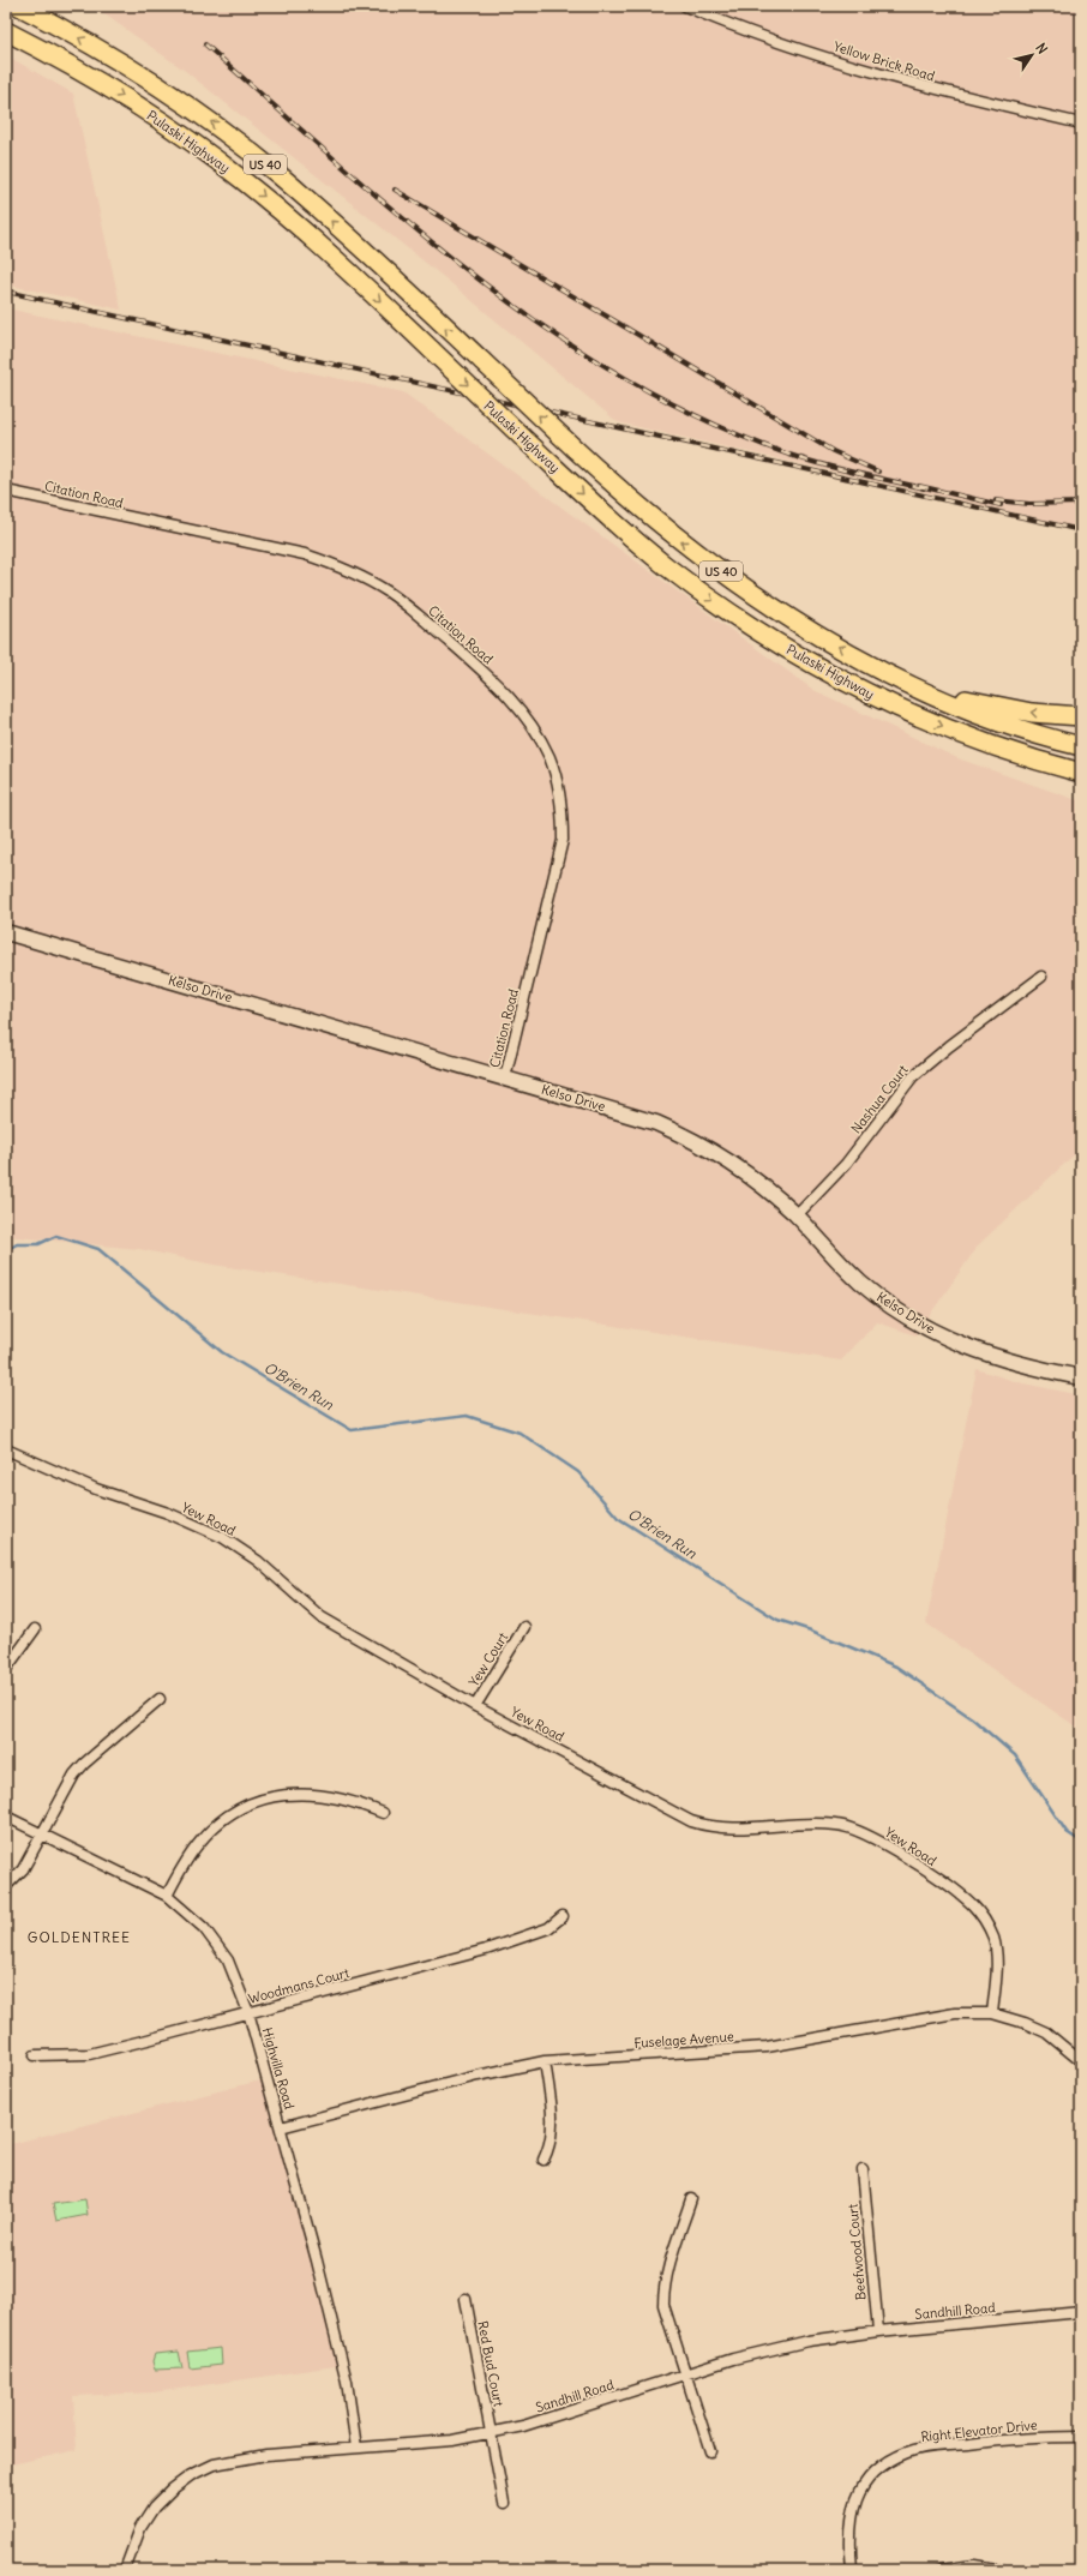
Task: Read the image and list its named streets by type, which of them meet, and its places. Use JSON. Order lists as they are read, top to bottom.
{
  "streets": {
    "highway": ["Pulaski Highway", "US 40"],
    "street": [
      "Yellow Brick Road",
      "Citation Road",
      "Kelso Drive",
      "Nashua Court",
      "Yew Road",
      "Yew Court",
      "Woodmans Court",
      "Fuselage Avenue",
      "Highvilla Road",
      "Beefwood Court",
      "Sandhill Road",
      "Red Bud Court",
      "Right Elevator Drive"
    ]
  },
  "crossings": [
    ["Citation Road", "Kelso Drive"],
    ["Kelso Drive", "Nashua Court"],
    ["Yew Road", "Yew Court"],
    ["Yew Road", "Fuselage Avenue"],
    ["Woodmans Court", "Highvilla Road"],
    ["Fuselage Avenue", "Highvilla Road"],
    ["Highvilla Road", "Sandhill Road"],
    ["Beefwood Court", "Sandhill Road"],
    ["Sandhill Road", "Red Bud Court"]
  ],
  "districts": ["GOLDENTREE"],
  "water": ["O'Brien Run"],
  "north": "top right"
}
